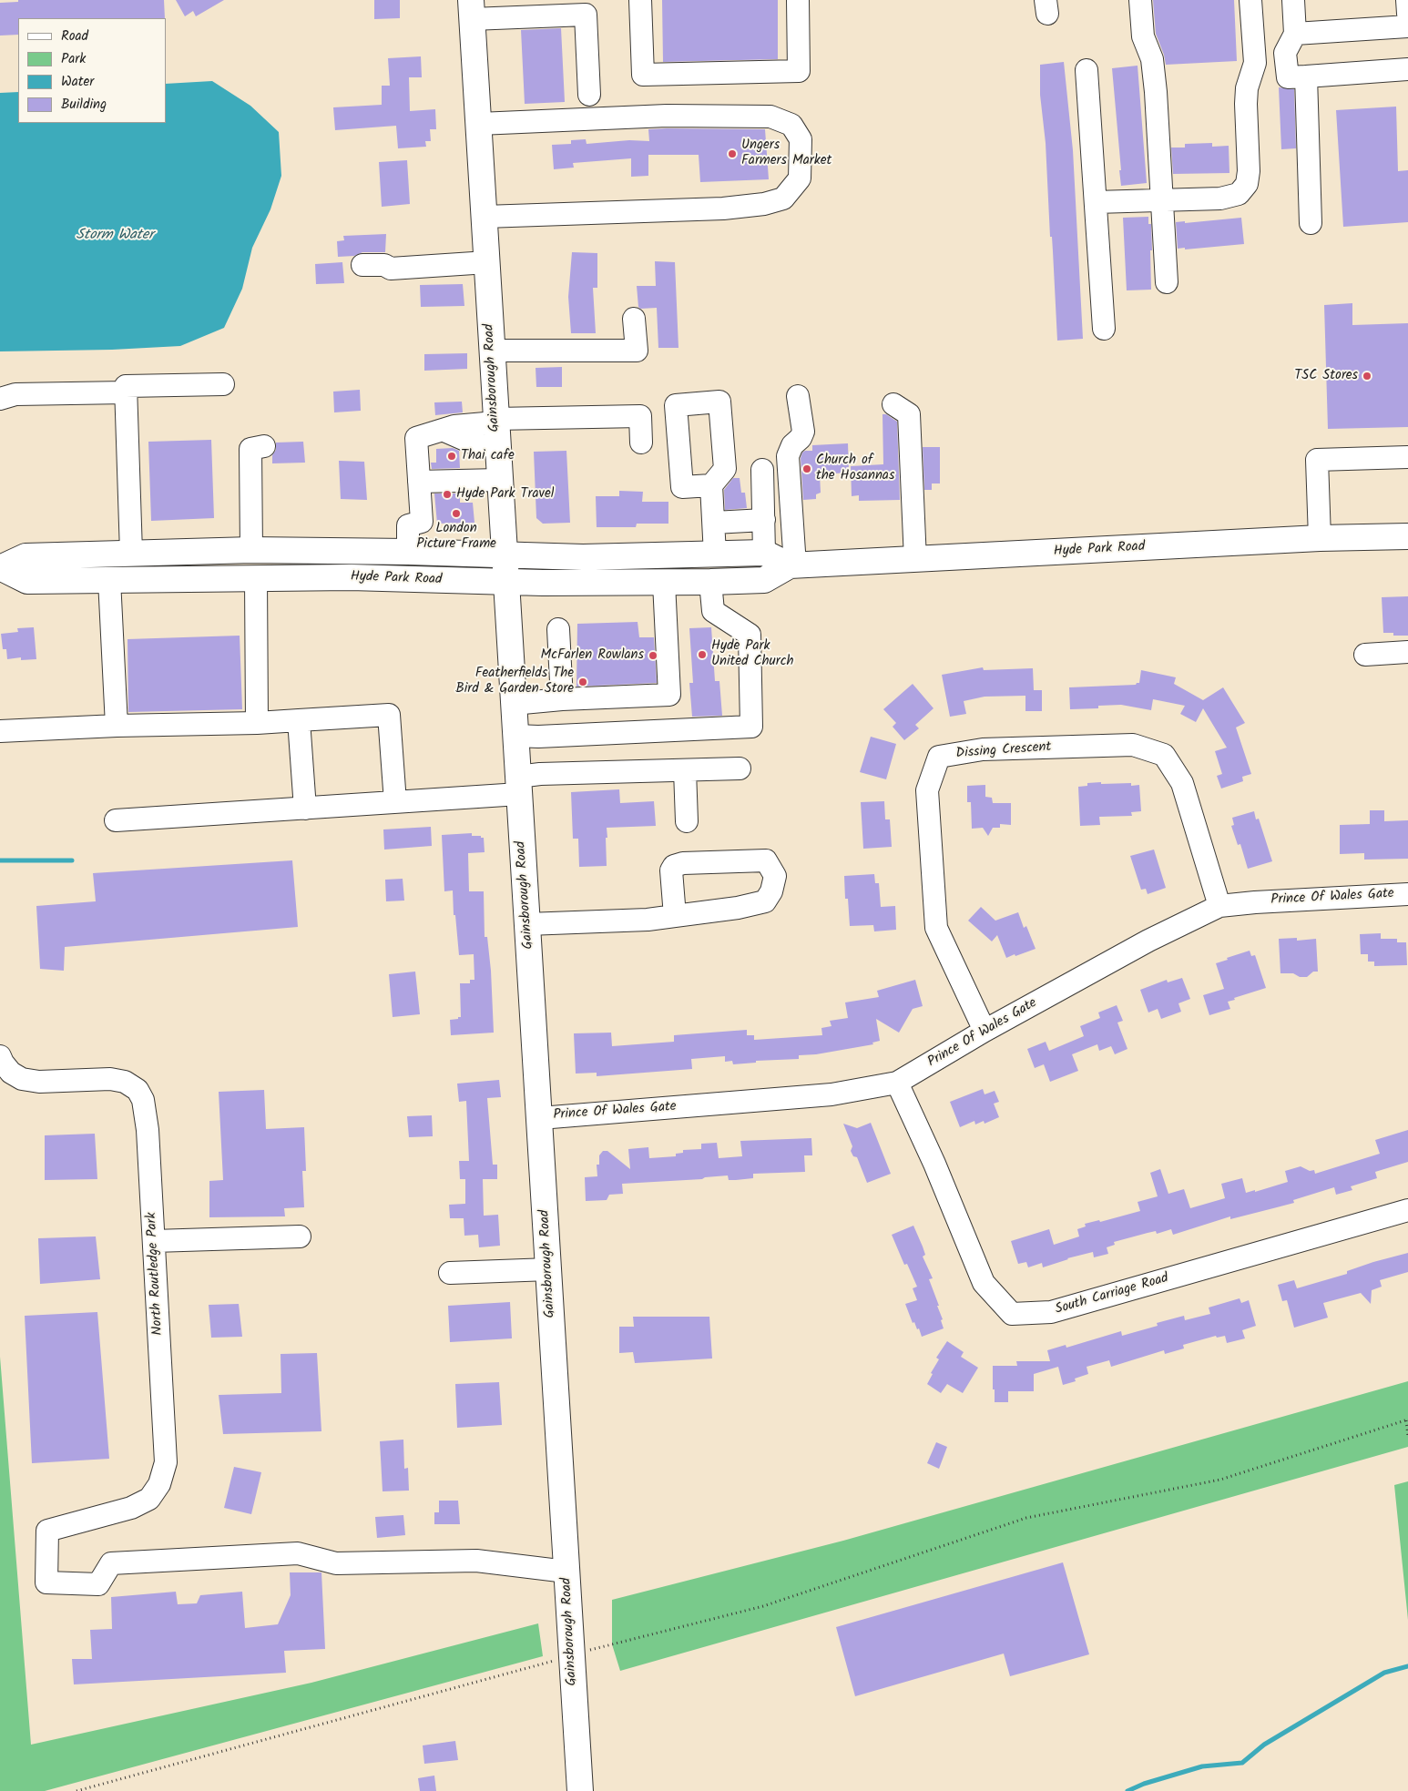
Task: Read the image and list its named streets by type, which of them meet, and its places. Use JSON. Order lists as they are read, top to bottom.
{
  "streets": {
    "main road": ["Gainsborough Road", "Hyde Park Road"],
    "street": [
      "Dissing Crescent",
      "Prince Of Wales Gate",
      "North Routledge Park",
      "South Carriage Road"
    ]
  },
  "crossings": [
    ["Gainsborough Road", "Hyde Park Road"],
    ["Gainsborough Road", "Prince Of Wales Gate"],
    ["Gainsborough Road", "North Routledge Park"],
    ["Dissing Crescent", "Prince Of Wales Gate"],
    ["Prince Of Wales Gate", "South Carriage Road"]
  ],
  "water": ["Storm Water"],
  "places": [
    "Ungers Farmers Market",
    "TSC Stores",
    "Thai cafe",
    "Church of the Hosannas",
    "Hyde Park Travel",
    "London Picture Frame",
    "Hyde Park United Church",
    "McFarlen Rowlans",
    "Featherfields The Bird & Garden Store"
  ],
  "legend": [
    "Road",
    "Park",
    "Water",
    "Building"
  ]
}
